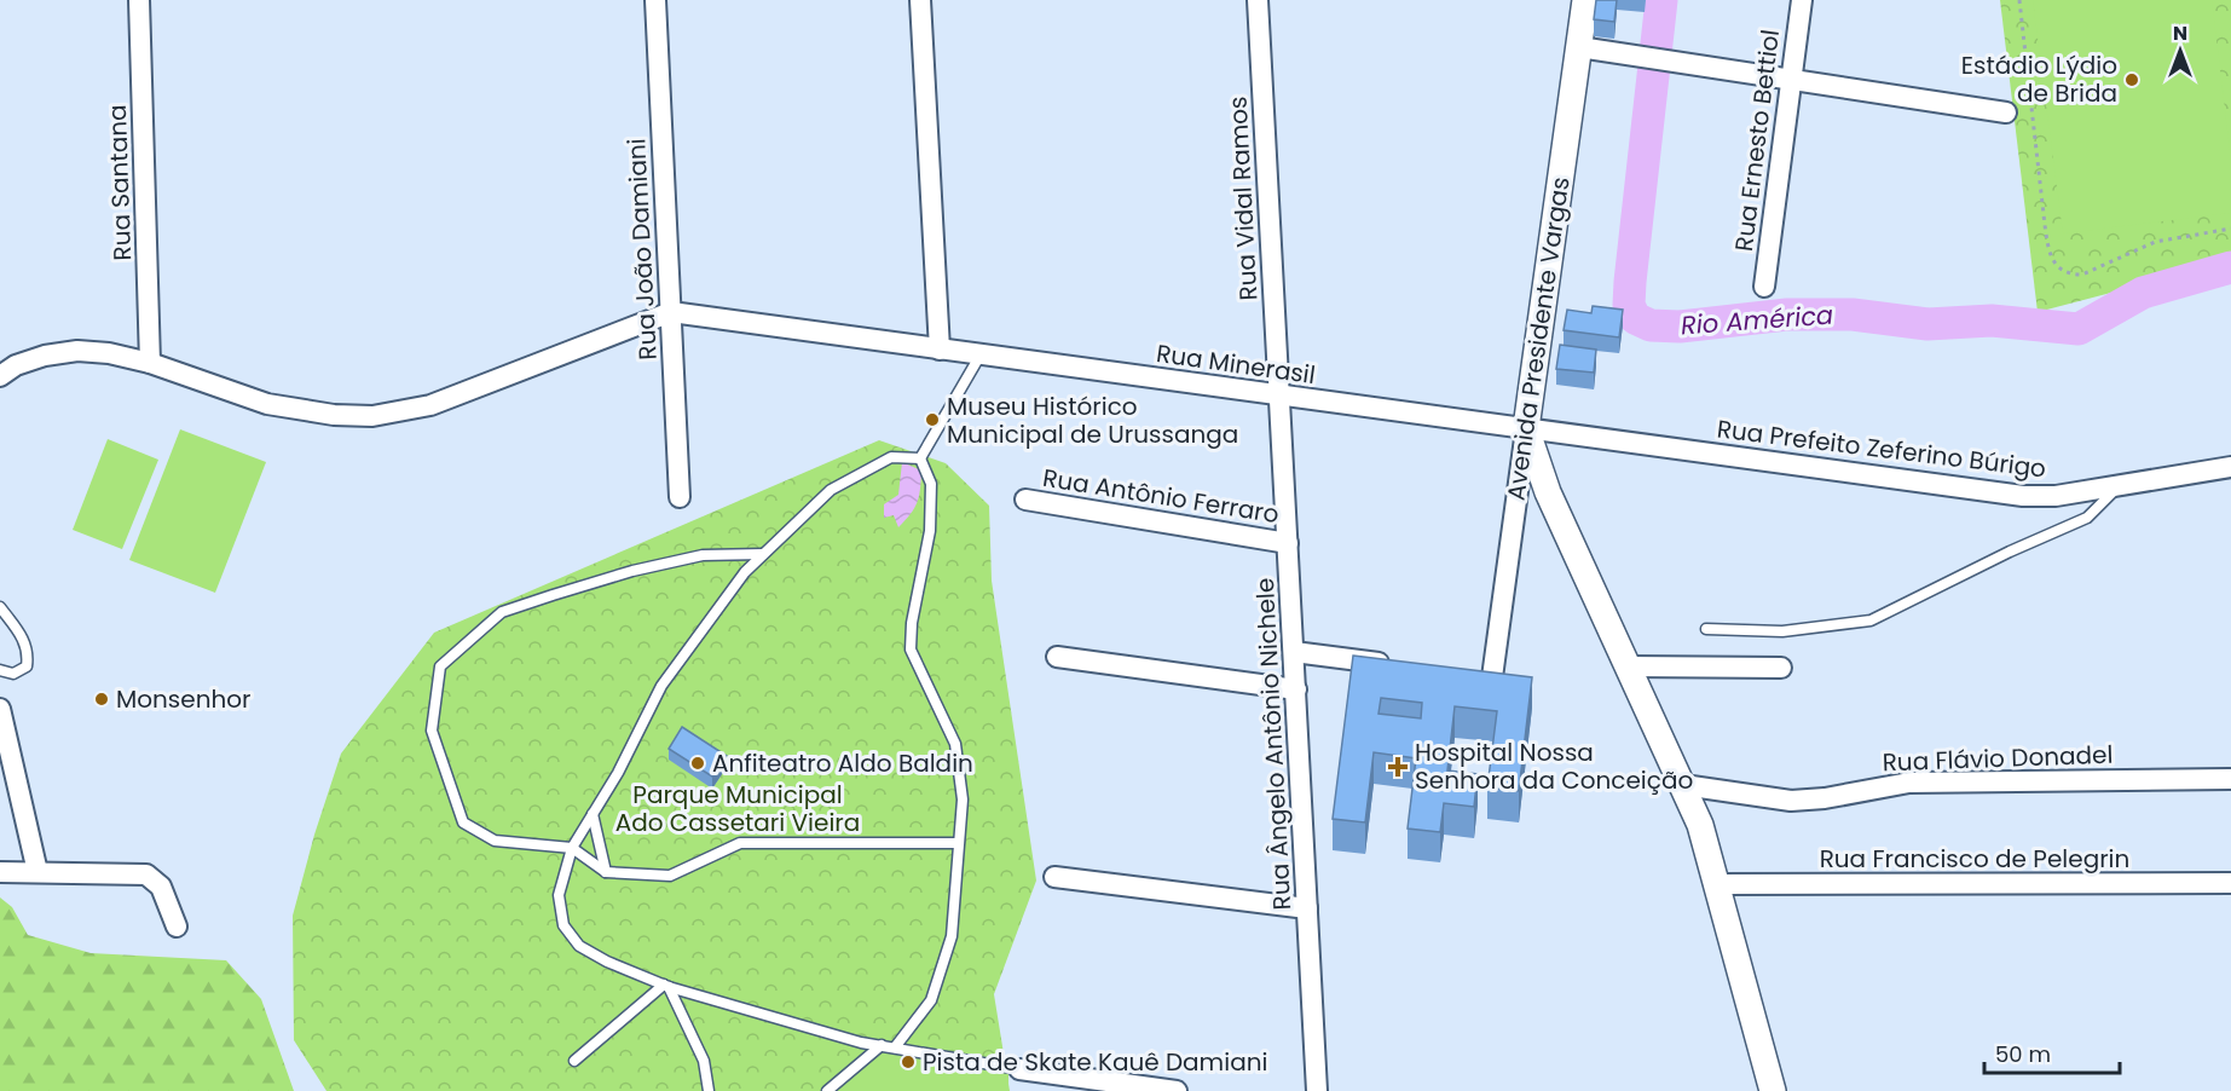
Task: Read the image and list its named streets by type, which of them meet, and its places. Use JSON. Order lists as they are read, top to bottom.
{
  "streets": {
    "street": [
      "Rua Ernesto Bettiol",
      "Rua Santana",
      "Rua Vidal Ramos",
      "Rua João Damiani",
      "Avenida Presidente Vargas",
      "Rua Minerasil",
      "Rua Prefeito Zeferino Búrigo",
      "Rua Antônio Ferraro",
      "Rua Ângelo Antônio Nichele",
      "Rua Flávio Donadel",
      "Rua Francisco de Pelegrin"
    ]
  },
  "crossings": [
    ["Rua Vidal Ramos", "Rua Minerasil"],
    ["Rua Vidal Ramos", "Rua Ângelo Antônio Nichele"],
    ["Rua João Damiani", "Rua Minerasil"],
    ["Avenida Presidente Vargas", "Rua Minerasil"],
    ["Avenida Presidente Vargas", "Rua Prefeito Zeferino Búrigo"],
    ["Rua Minerasil", "Rua Prefeito Zeferino Búrigo"],
    ["Rua Minerasil", "Rua Ângelo Antônio Nichele"],
    ["Rua Antônio Ferraro", "Rua Ângelo Antônio Nichele"]
  ],
  "water": ["Rio América"],
  "parks": ["Parque Municipal Ado Cassetari Vieira"],
  "places": {
    "other": [
      "Estádio Lýdio de Brida",
      "Museu Histórico Municipal de Urussanga",
      "Monsenhor",
      "Anfiteatro Aldo Baldin",
      "Pista de Skate Kauê Damiani"
    ],
    "health": ["Hospital Nossa Senhora da Conceição"]
  },
  "scale_bar": "50 m",
  "north": "top"
}
